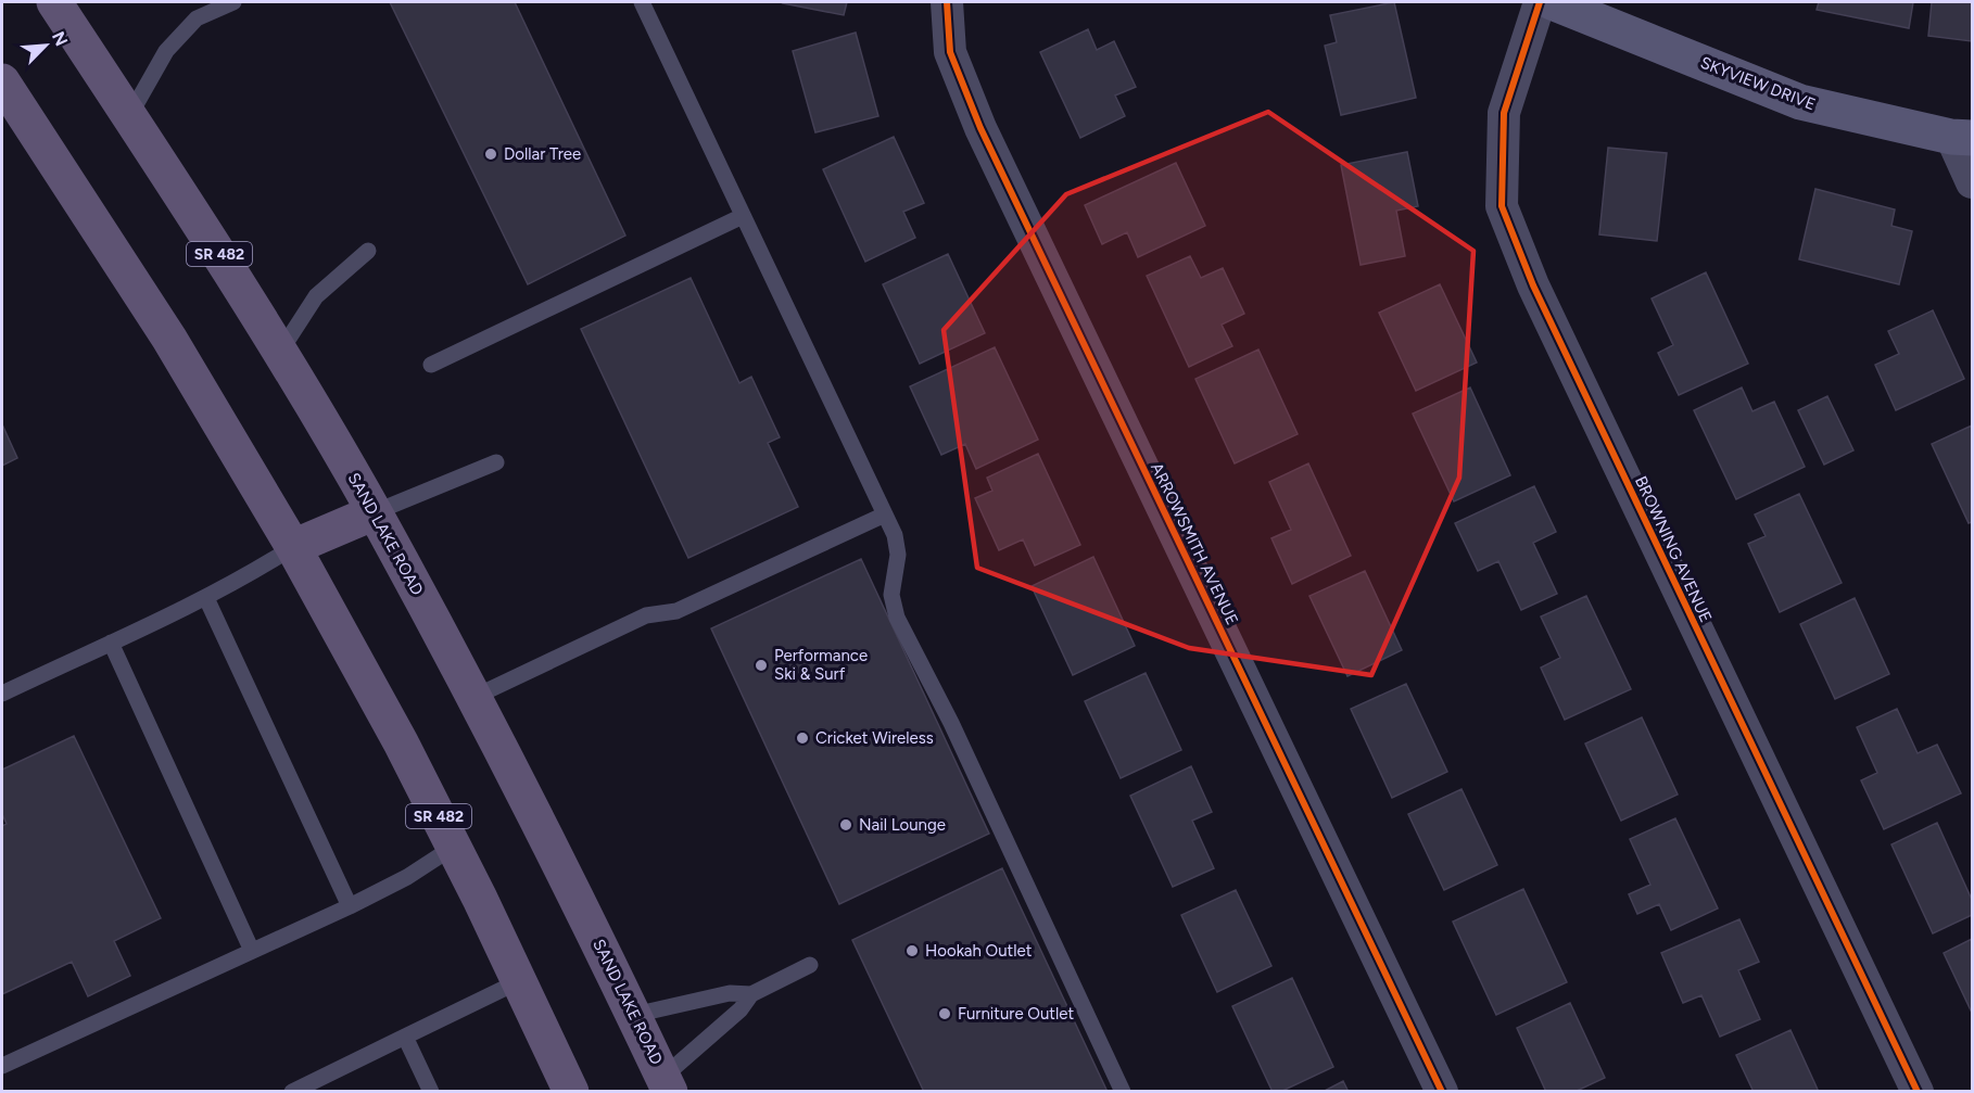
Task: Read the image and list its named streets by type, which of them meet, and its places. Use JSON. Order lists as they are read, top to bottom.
{
  "streets": {
    "main road": ["SR 482", "SAND LAKE ROAD"],
    "street": ["SKYVIEW DRIVE", "ARROWSMITH AVENUE", "BROWNING AVENUE"]
  },
  "places": [
    "Dollar Tree",
    "Performance Ski & Surf",
    "Cricket Wireless",
    "Nail Lounge",
    "Hookah Outlet",
    "Furniture Outlet"
  ],
  "north": "top right"
}
